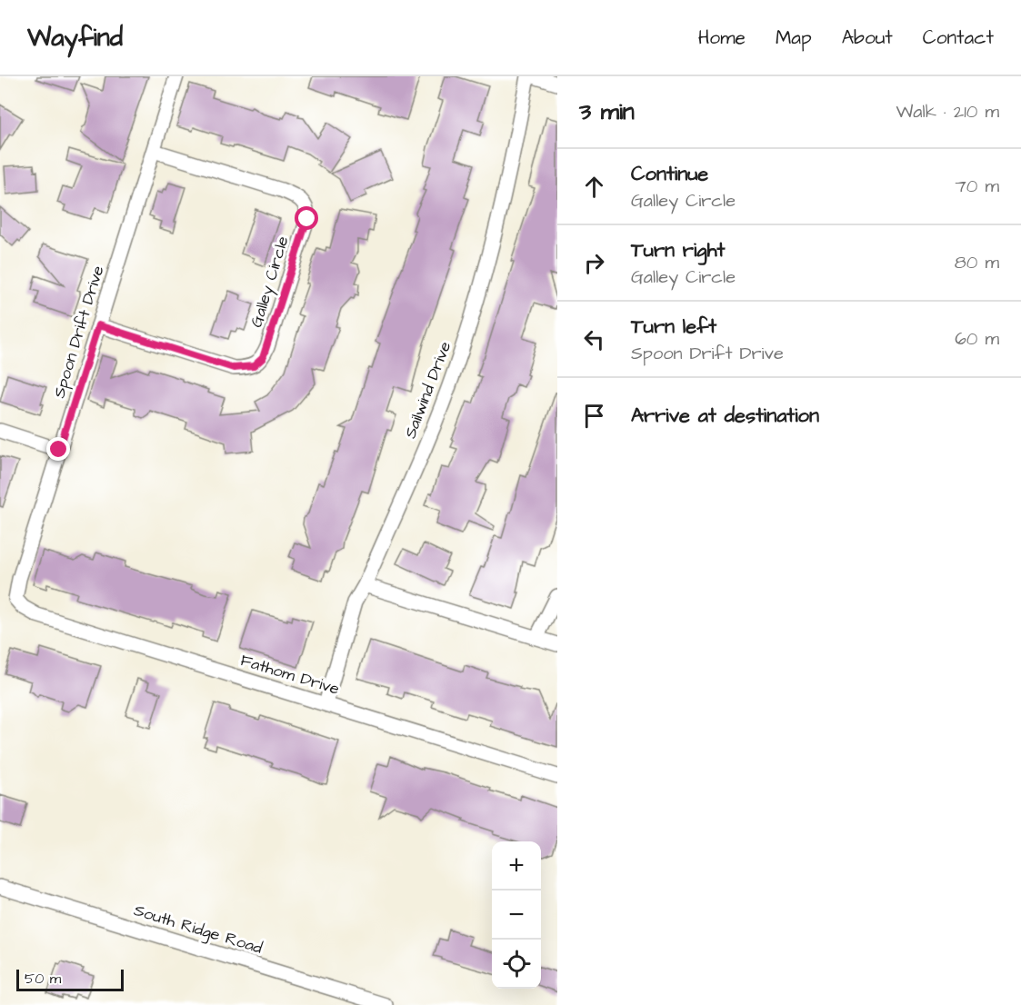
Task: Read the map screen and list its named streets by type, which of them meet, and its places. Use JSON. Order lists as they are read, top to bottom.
{
  "streets": {
    "street": [
      "Galley Circle",
      "Spoon Drift Drive",
      "Sailwind Drive",
      "Fathom Drive",
      "South Ridge Road"
    ]
  },
  "crossings": [
    ["Galley Circle", "Spoon Drift Drive"],
    ["Spoon Drift Drive", "Fathom Drive"],
    ["Sailwind Drive", "Fathom Drive"]
  ],
  "scale_bar": "50 m",
  "page": {
    "header": "Wayfind",
    "nav": [
      "Home",
      "Map",
      "About",
      "Contact"
    ],
    "heading": ["3 min", "Walk · 210 m"],
    "list": [
      ["Continue", "Galley Circle", "70 m"],
      ["Turn right", "Galley Circle", "80 m"],
      ["Turn left", "Spoon Drift Drive", "60 m"],
      "Arrive at destination"
    ],
    "map_buttons": ["+", "−"],
    "scale": "50 m"
  }
}
